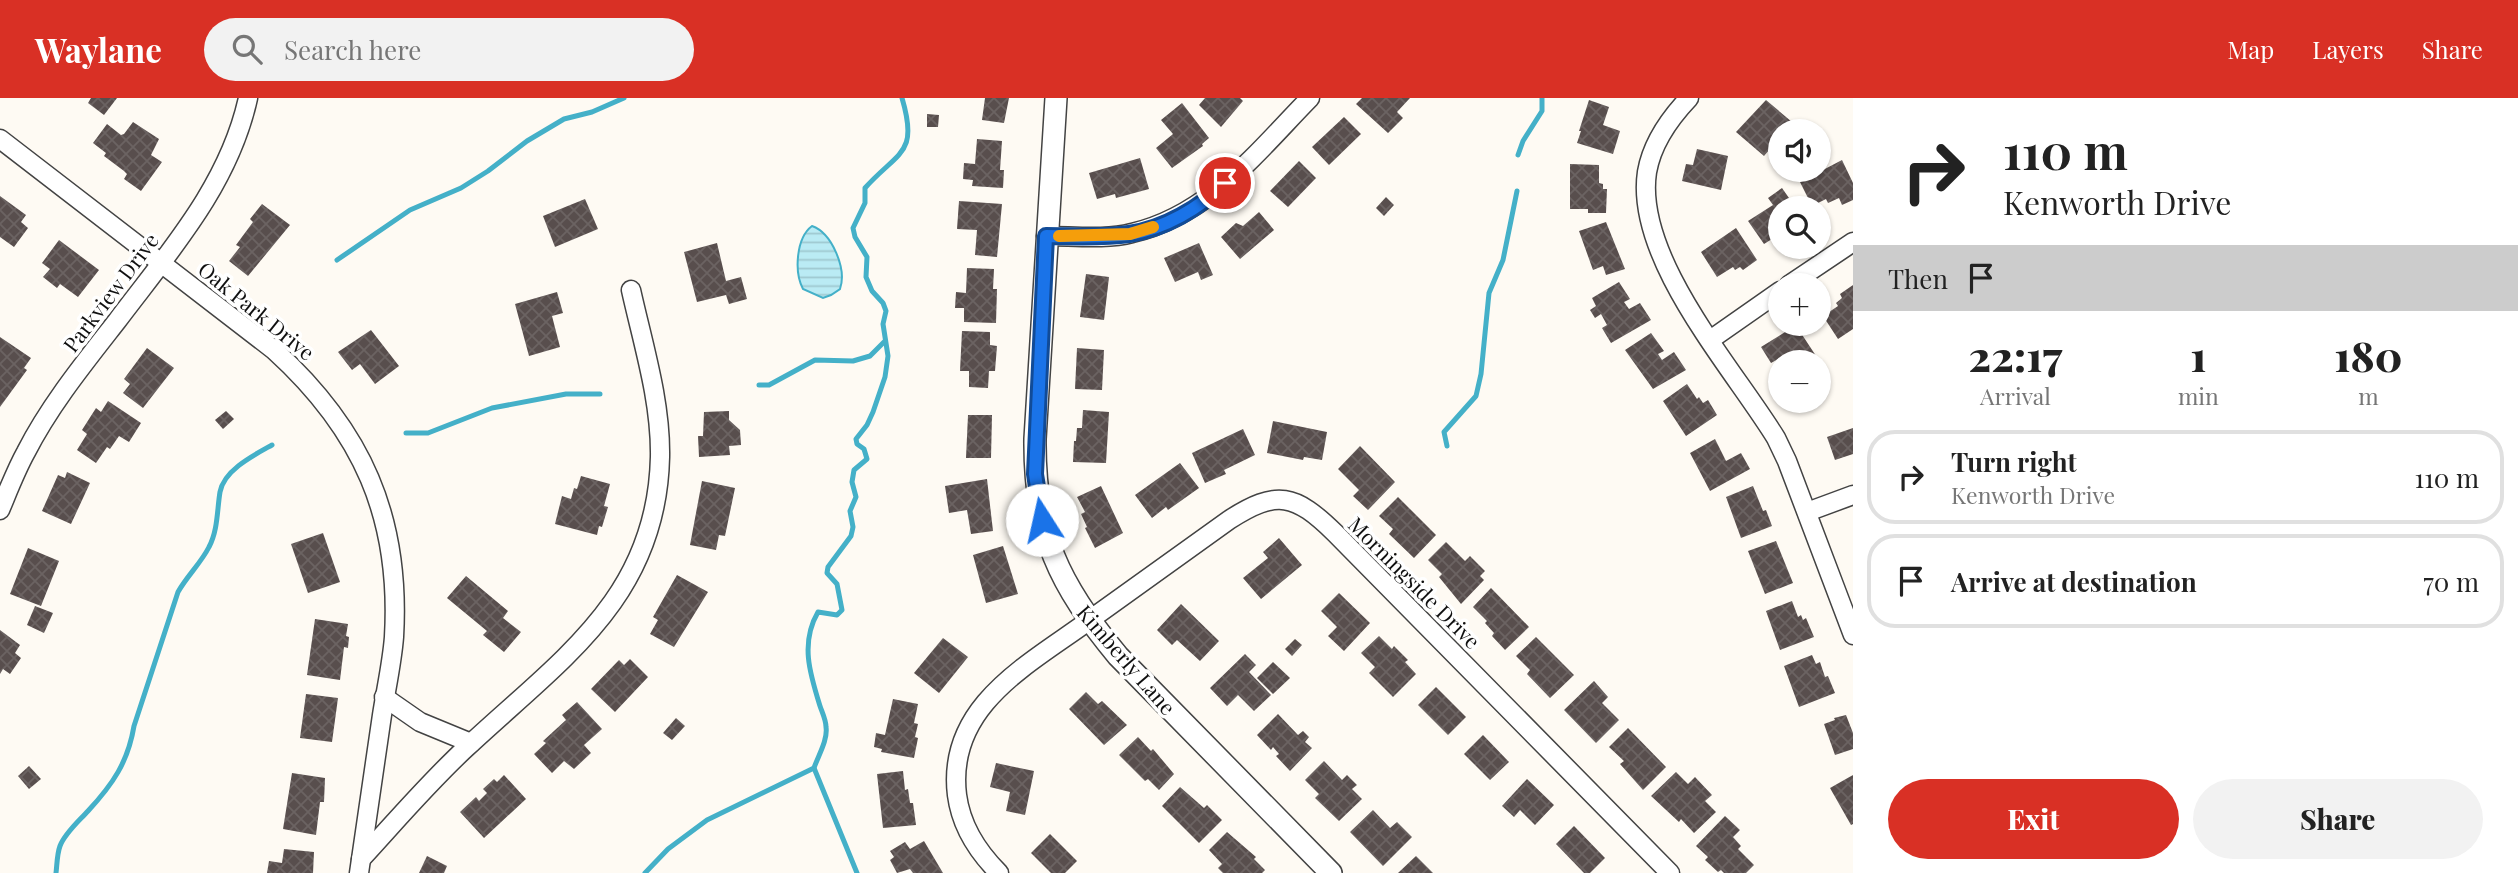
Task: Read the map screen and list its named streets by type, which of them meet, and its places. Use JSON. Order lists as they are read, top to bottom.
{
  "streets": {
    "street": [
      "Parkview Drive",
      "Oak Park Drive",
      "Morningside Drive",
      "Kimberly Lane"
    ]
  },
  "crossings": [
    ["Parkview Drive", "Oak Park Drive"],
    ["Morningside Drive", "Kimberly Lane"]
  ],
  "page": {
    "header": "Waylane",
    "search": "Search here",
    "nav": ["Map", "Layers", "Share"],
    "turn": ["110 m", "Kenworth Drive"],
    "map_buttons": ["+", "−"],
    "then": "Then",
    "eta": [
      "22:17",
      "Arrival",
      "1",
      "min",
      "180",
      "m"
    ],
    "list": [
      {
        "name": "Turn right",
        "note": "Kenworth Drive",
        "value": "110 m"
      },
      {
        "name": "Arrive at destination",
        "value": "70 m"
      }
    ],
    "buttons": ["Exit", "Share"]
  }
}
